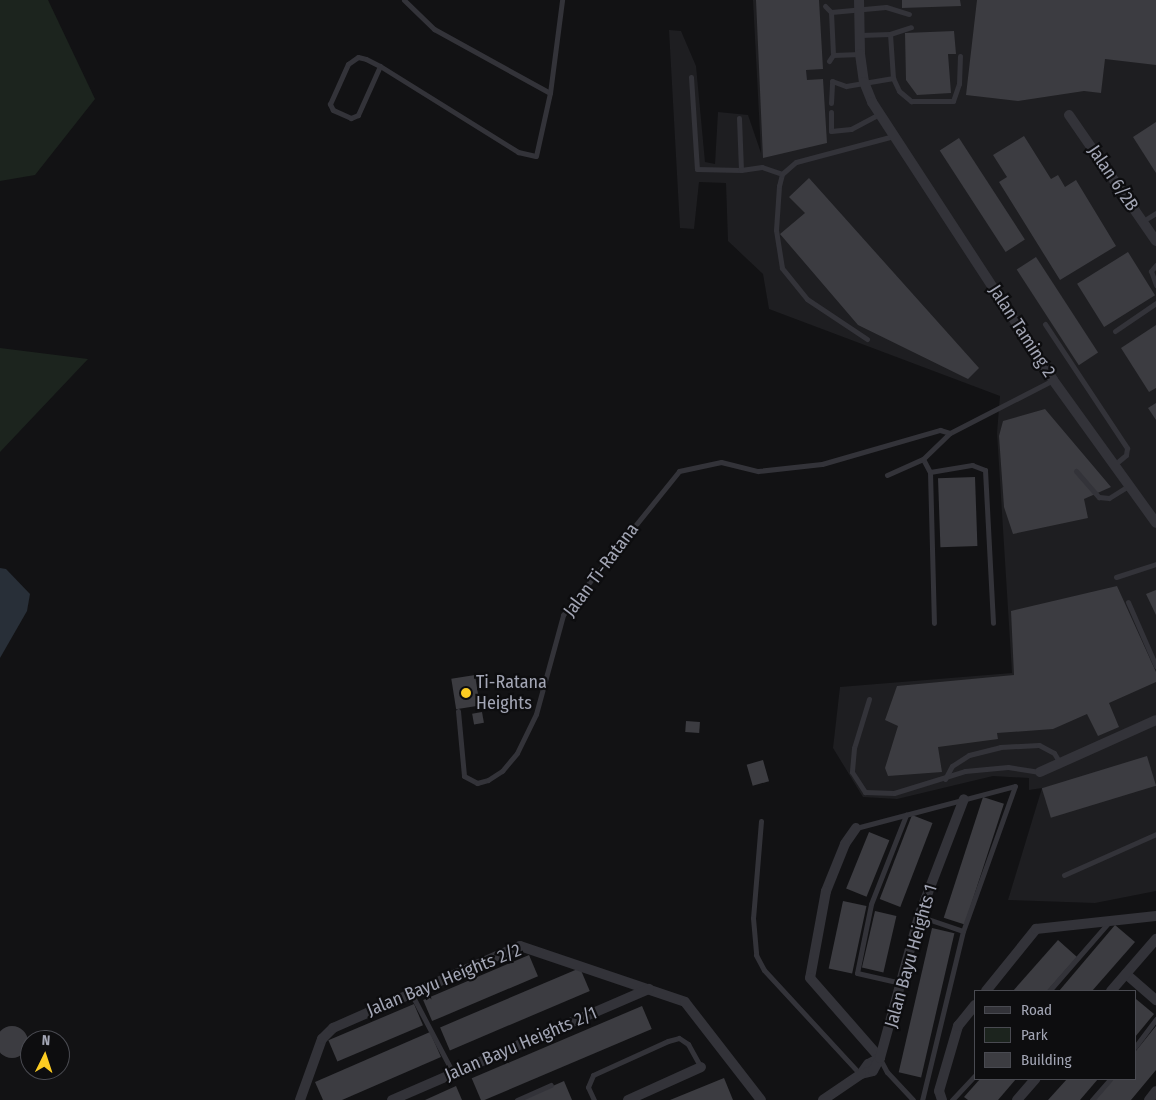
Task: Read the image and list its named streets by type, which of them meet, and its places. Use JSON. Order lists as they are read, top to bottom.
{
  "streets": {
    "street": [
      "Jalan 6/2B",
      "Jalan Taming 2",
      "Jalan Bayu Heights 1",
      "Jalan Bayu Heights 2/2",
      "Jalan Bayu Heights 2/1"
    ],
    "lane": ["Jalan Ti-Ratana"]
  },
  "crossings": [
    ["Jalan Bayu Heights 2/2", "Jalan Bayu Heights 2/1"]
  ],
  "places": ["Ti-Ratana Heights"],
  "legend": ["Road", "Park", "Building"],
  "north": "top"
}
